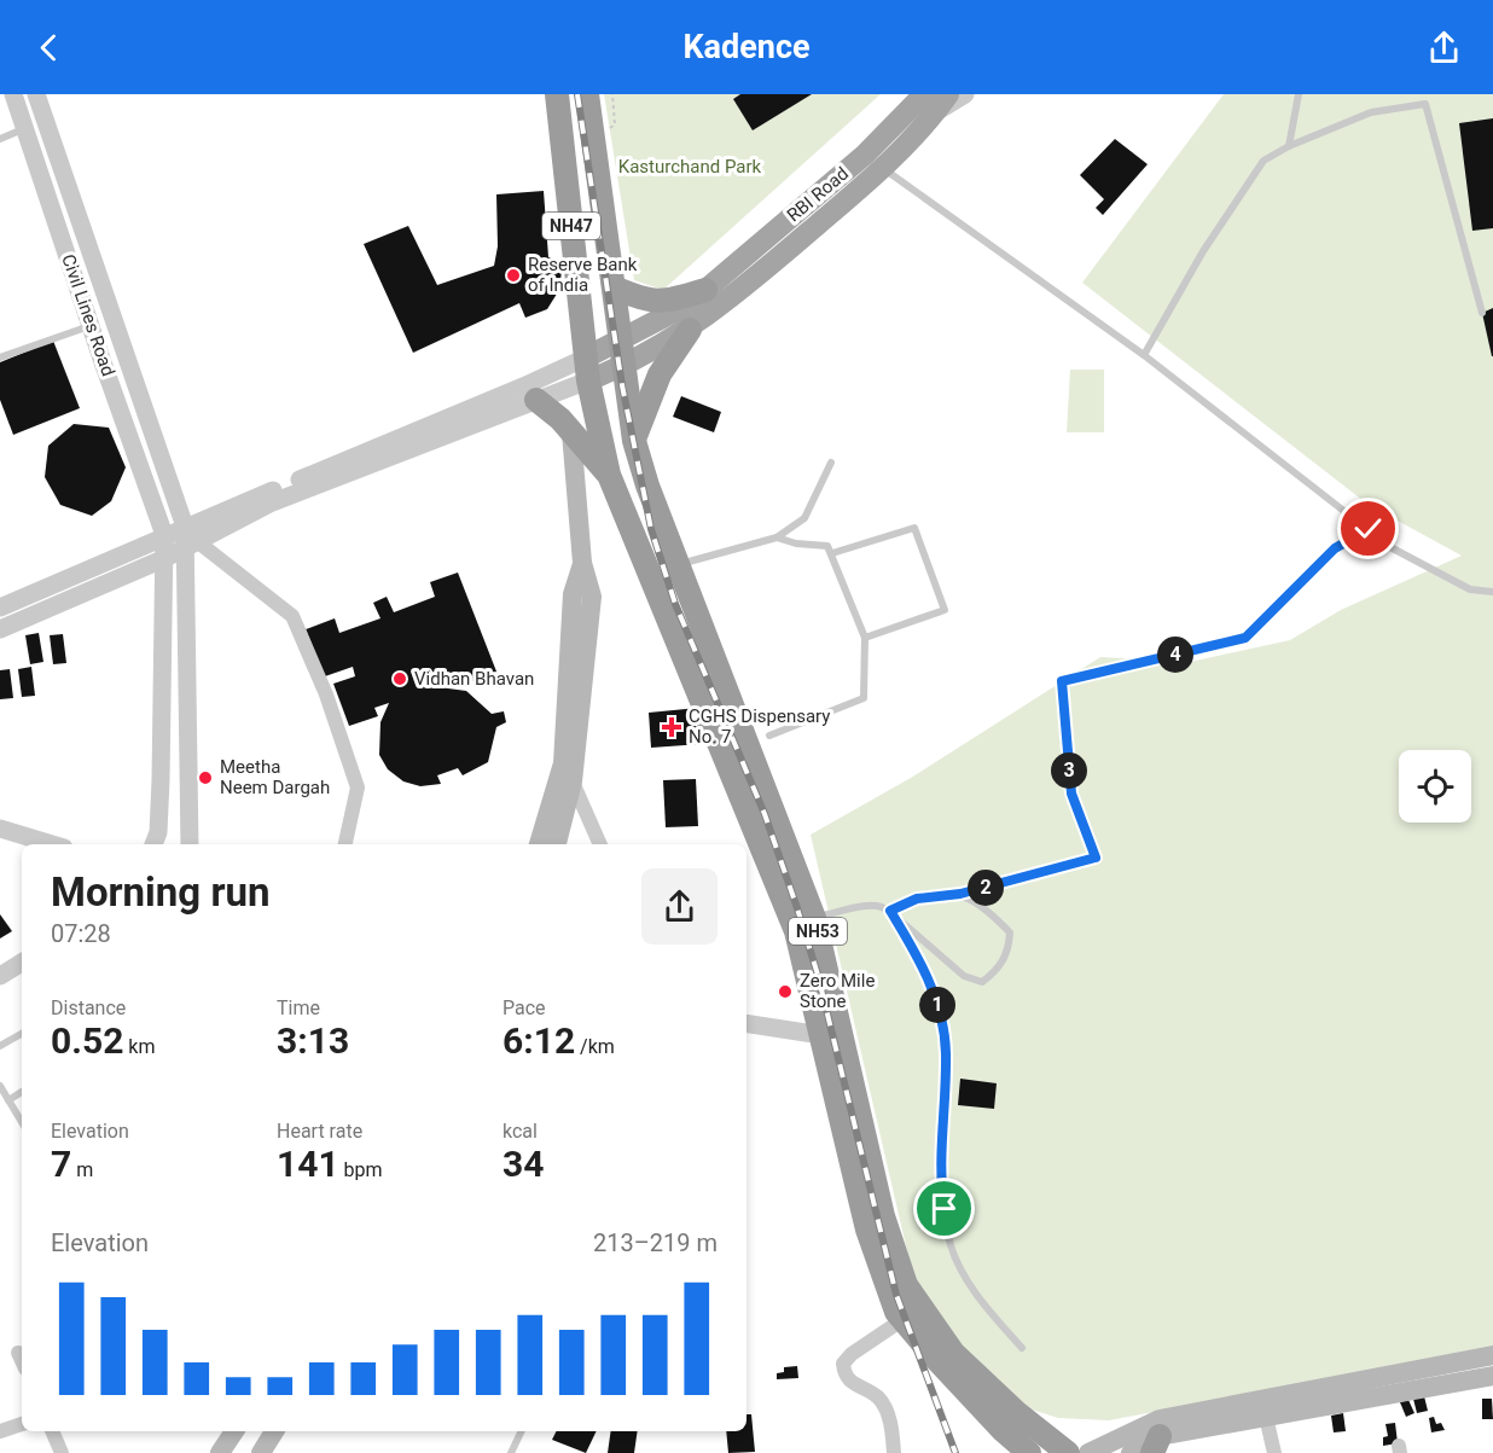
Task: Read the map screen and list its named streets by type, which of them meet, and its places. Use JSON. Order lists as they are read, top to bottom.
{
  "streets": {
    "highway": ["NH47", "NH53"],
    "main road": ["RBI Road"],
    "street": ["Civil Lines Road"]
  },
  "crossings": [
    ["RBI Road", "NH47"],
    ["RBI Road", "NH53"],
    ["NH47", "NH53"]
  ],
  "parks": ["Kasturchand Park"],
  "places": {
    "other": [
      "Reserve Bank of India",
      "Vidhan Bhavan",
      "Meetha Neem Dargah",
      "Zero Mile Stone"
    ],
    "health": ["CGHS Dispensary No. 7"]
  },
  "page": {
    "header": "Kadence",
    "pins": [
      "4",
      "3",
      "2",
      "1"
    ],
    "heading": ["Morning run", "07:28"],
    "stats": [
      ["Distance", "0.52 km"],
      ["Time", "3:13"],
      ["Pace", "6:12 /km"],
      ["Elevation", "7 m"],
      ["Heart rate", "141 bpm"],
      ["kcal", "34"]
    ],
    "chart": ["Elevation", "213–219 m"]
  }
}
